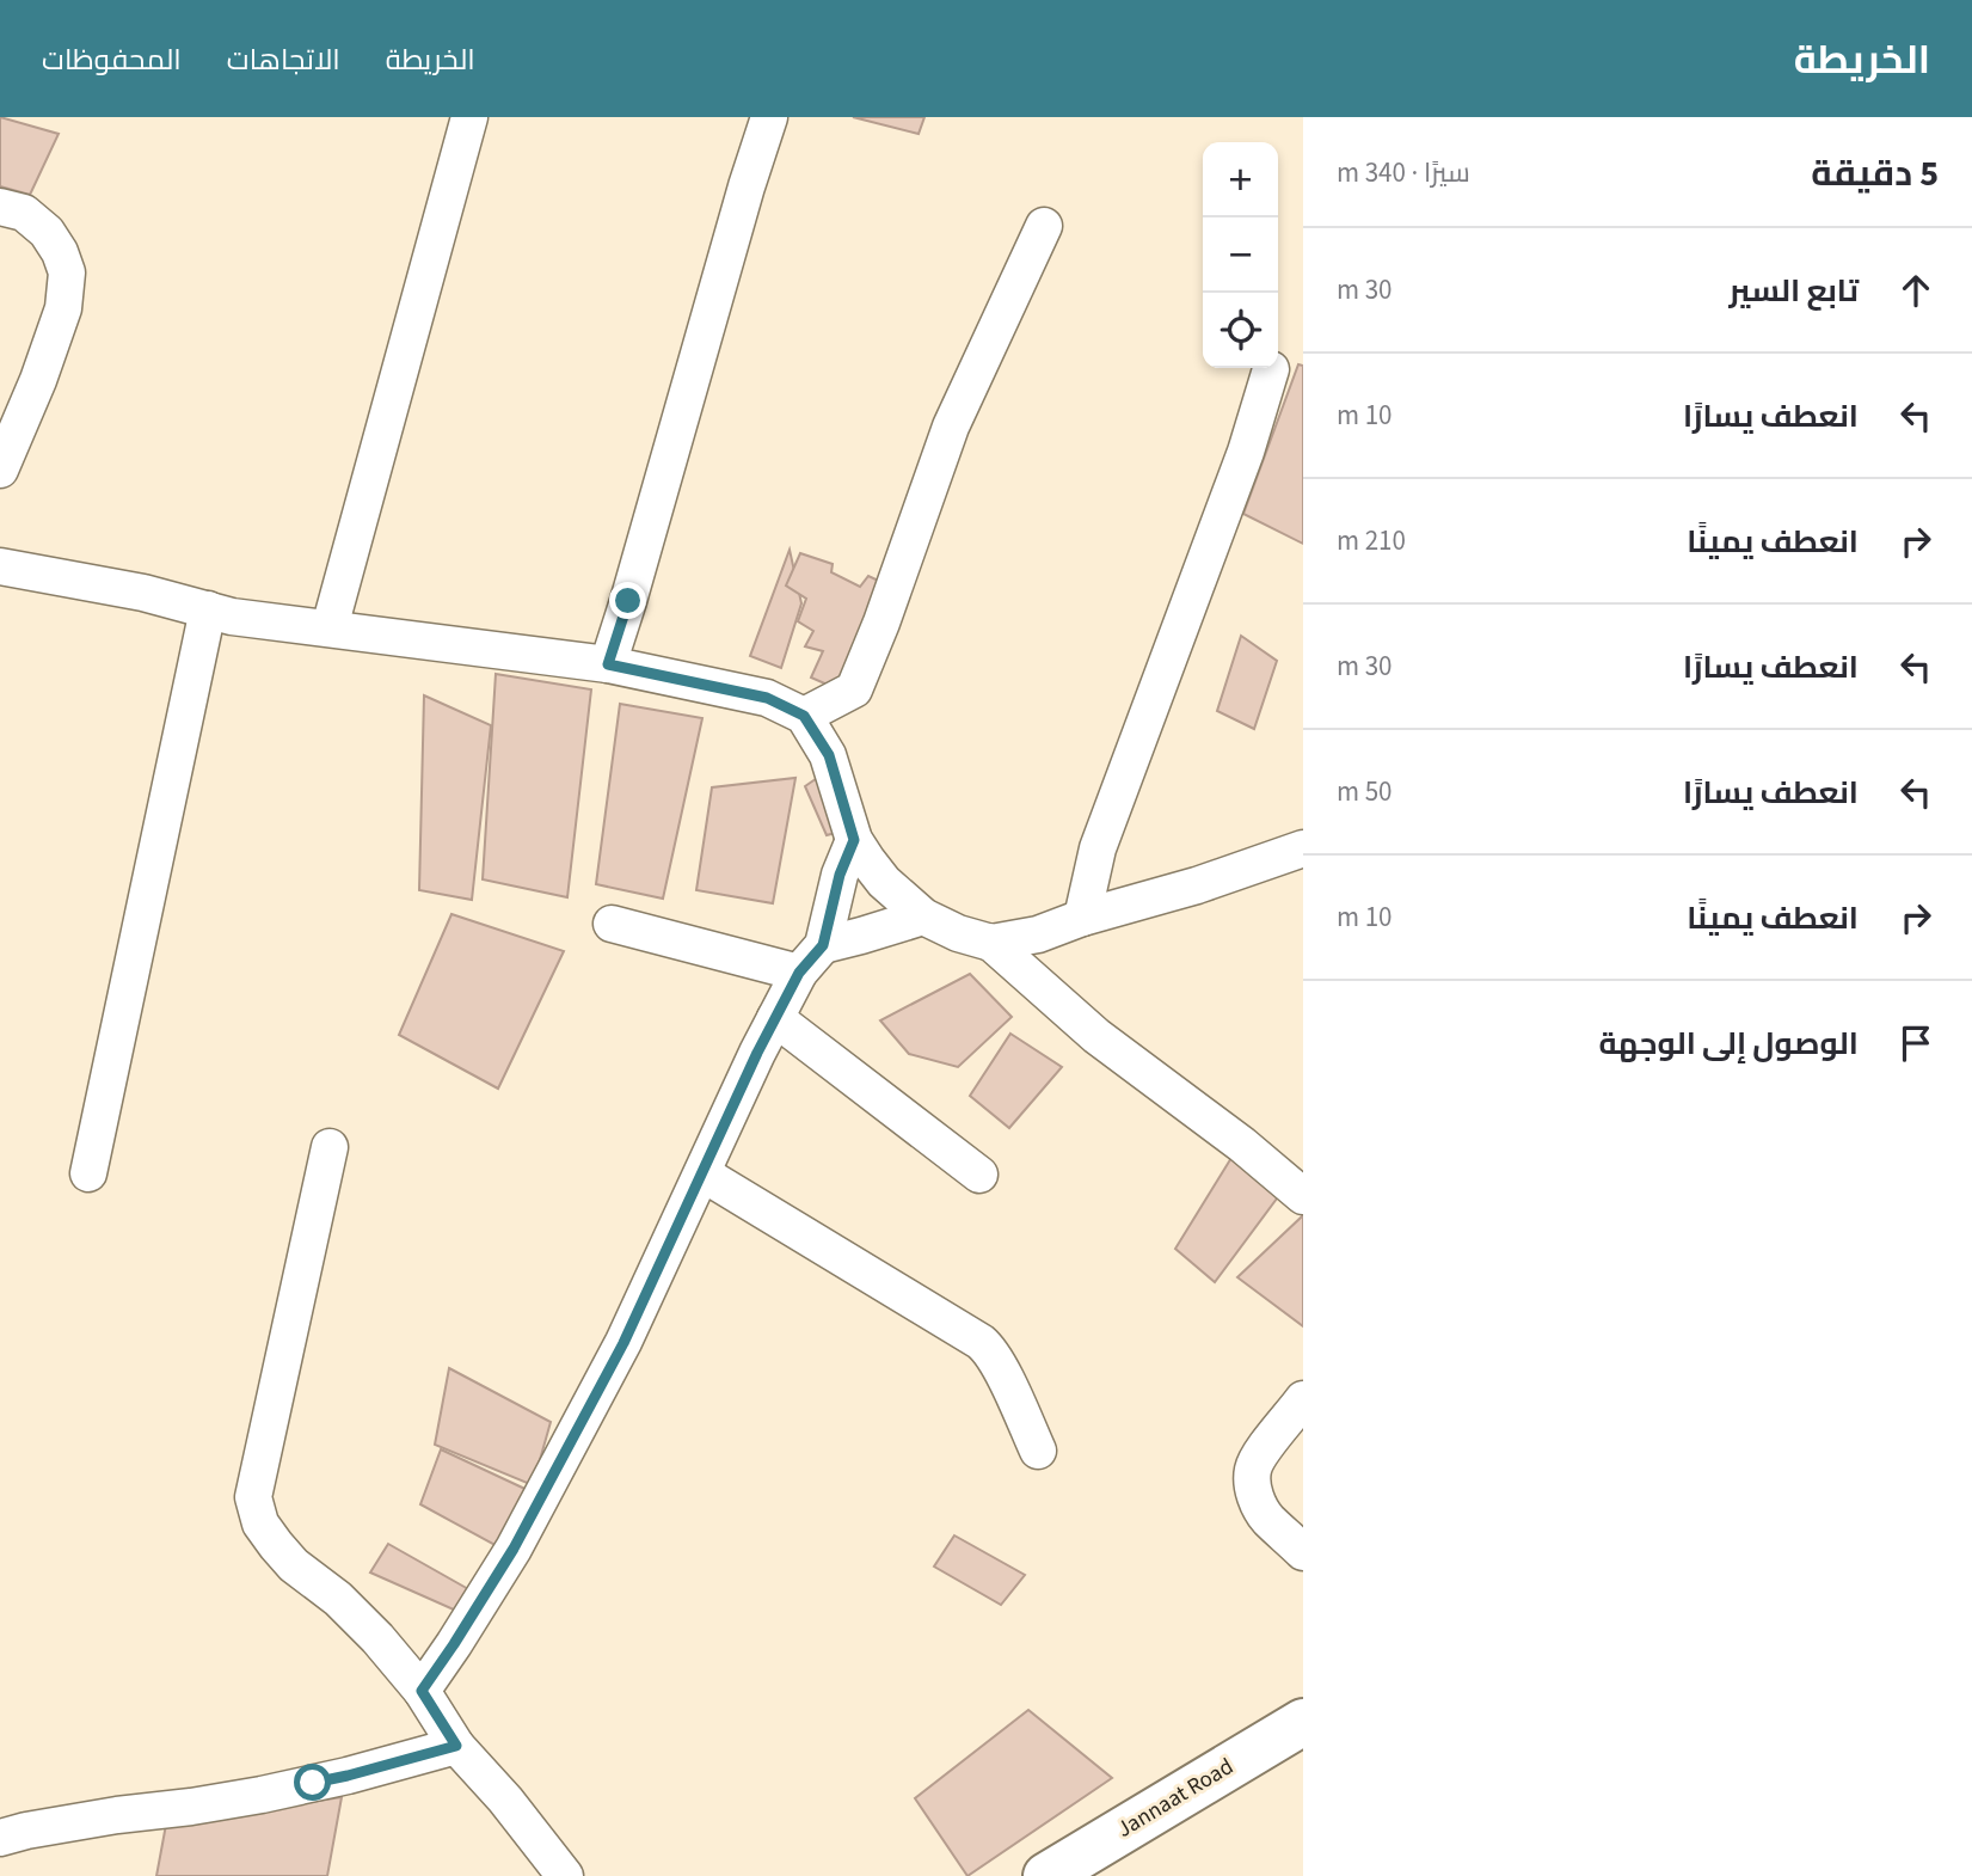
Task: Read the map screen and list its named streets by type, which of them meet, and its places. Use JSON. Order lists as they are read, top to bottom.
{
  "streets": {
    "street": ["Jannaat Road"]
  },
  "page": {
    "header": "الخريطة",
    "nav": ["الخريطة", "الاتجاهات", "المحفوظات"],
    "heading": ["5 دقيقة", "سيرًا · 340 m"],
    "map_buttons": ["+", "−"],
    "list": [
      ["تابع السير", "30 m"],
      ["انعطف يسارًا", "10 m"],
      ["انعطف يمينًا", "210 m"],
      ["انعطف يسارًا", "30 m"],
      ["انعطف يسارًا", "50 m"],
      ["انعطف يمينًا", "10 m"],
      "الوصول إلى الوجهة"
    ]
  }
}
